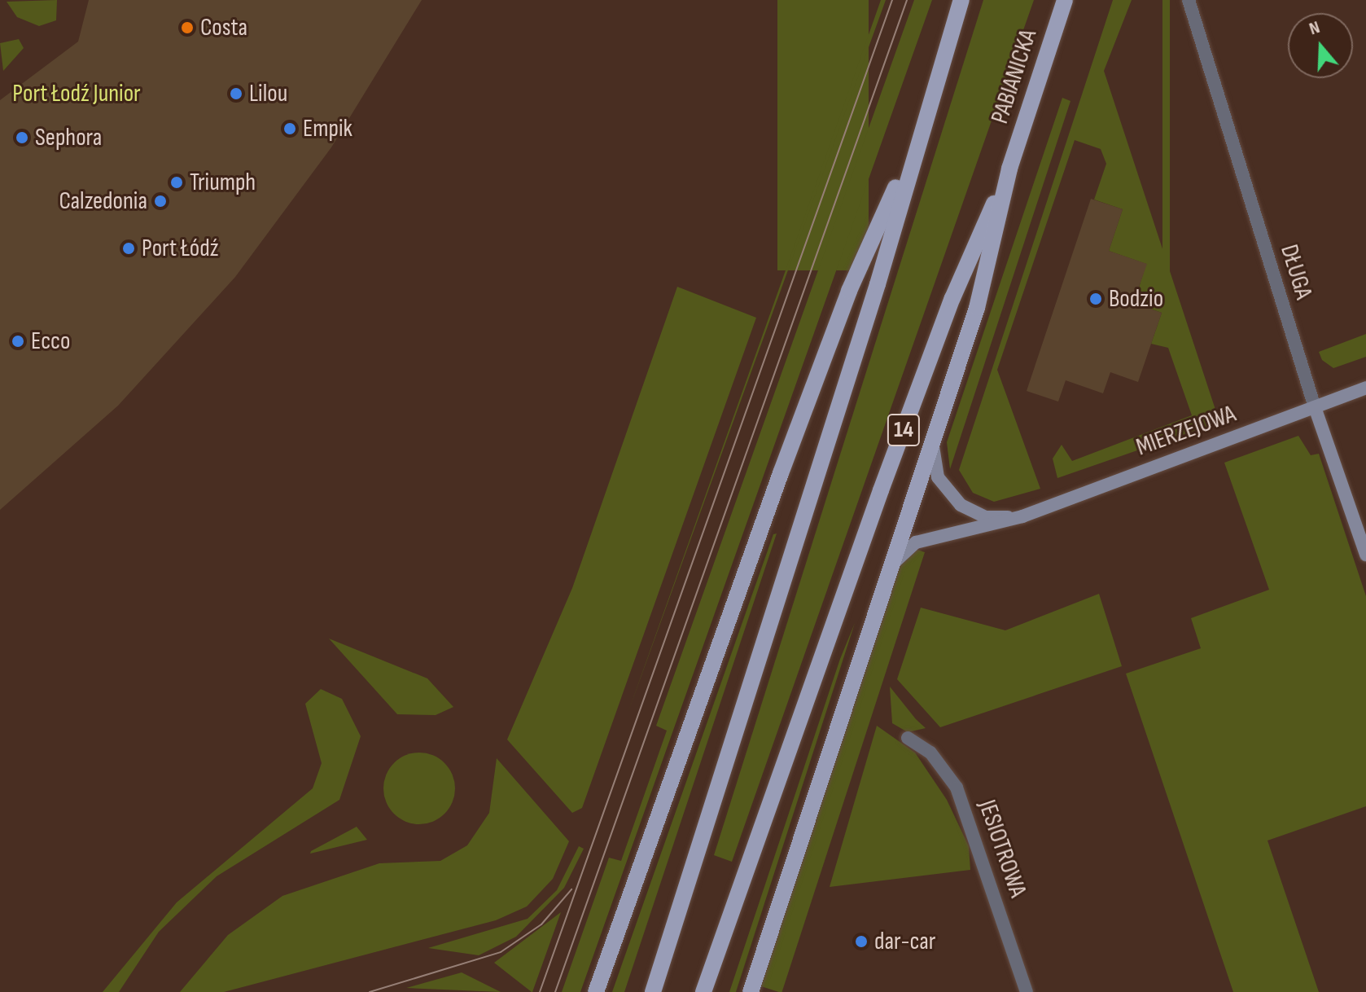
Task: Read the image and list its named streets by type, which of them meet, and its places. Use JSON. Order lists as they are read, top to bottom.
{
  "streets": {
    "main road": ["PABIANICKA", "14"],
    "street": ["DŁUGA", "MIERZEJOWA", "JESIOTROWA"]
  },
  "crossings": [
    ["PABIANICKA", "14"],
    ["DŁUGA", "MIERZEJOWA"]
  ],
  "parks": ["Port Łodź Junior"],
  "places": [
    "Costa",
    "Lilou",
    "Empik",
    "Sephora",
    "Triumph",
    "Calzedonia",
    "Port Łódź",
    "Bodzio",
    "Ecco",
    "dar-car"
  ],
  "north": "top"
}
